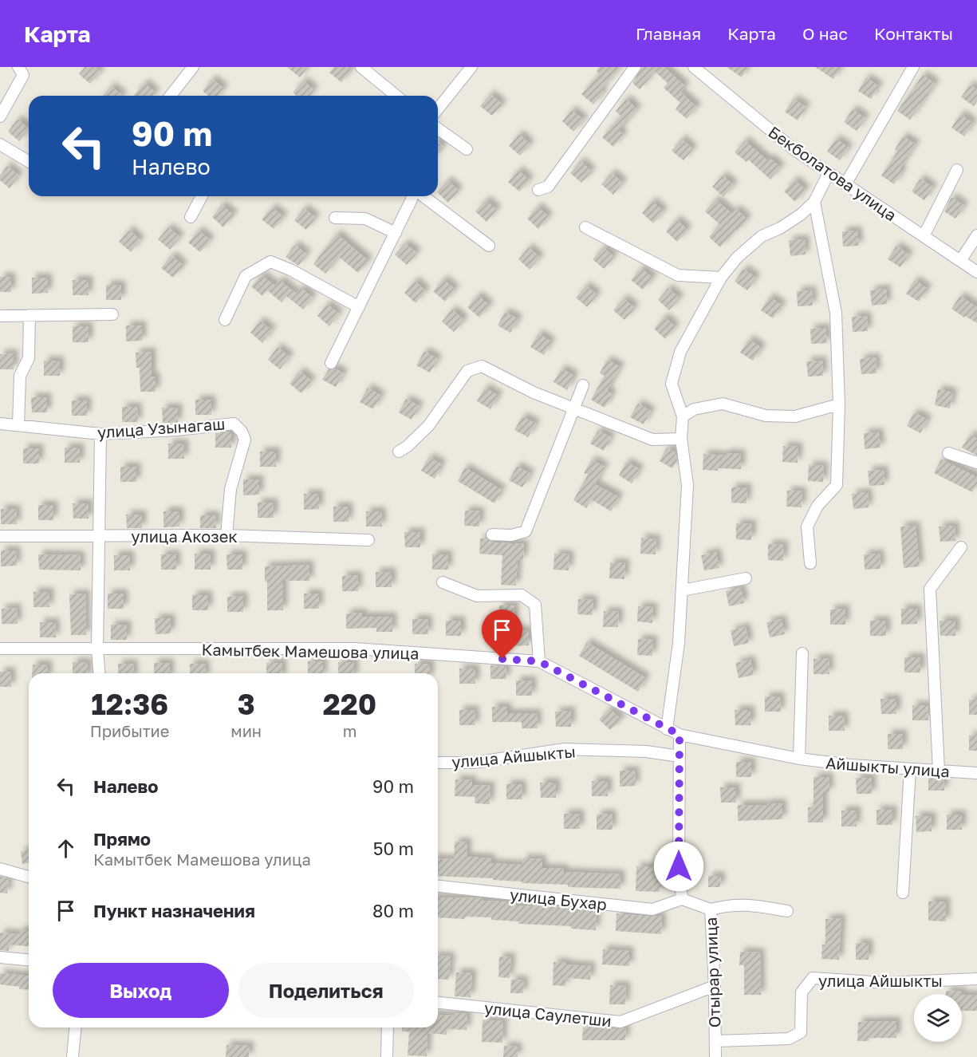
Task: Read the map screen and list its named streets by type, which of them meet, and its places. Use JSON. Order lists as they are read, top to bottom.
{
  "streets": {
    "street": [
      "Бекболатова улица",
      "улица Узынагаш",
      "улица Акозек",
      "Камытбек Мамешова улица",
      "улица Айшыкты",
      "Айшыкты улица",
      "улица Бухар",
      "Отырар улица",
      "улица Саулетши"
    ]
  },
  "crossings": [
    ["улица Узынагаш", "улица Акозек"],
    ["Камытбек Мамешова улица", "Айшыкты улица"],
    ["улица Айшыкты", "Отырар улица"],
    ["улица Бухар", "Отырар улица"],
    ["Отырар улица", "улица Саулетши"]
  ],
  "page": {
    "header": "Карта",
    "nav": [
      "Главная",
      "Карта",
      "О нас",
      "Контакты"
    ],
    "turn": ["90 m", "Налево"],
    "eta": [
      "12:36",
      "Прибытие",
      "3",
      "мин",
      "220",
      "m"
    ],
    "list": [
      {
        "name": "Налево",
        "value": "90 m"
      },
      {
        "name": "Прямо",
        "note": "Камытбек Мамешова улица",
        "value": "50 m"
      },
      {
        "name": "Пункт назначения",
        "value": "80 m"
      }
    ],
    "buttons": ["Выход", "Поделиться"]
  }
}
